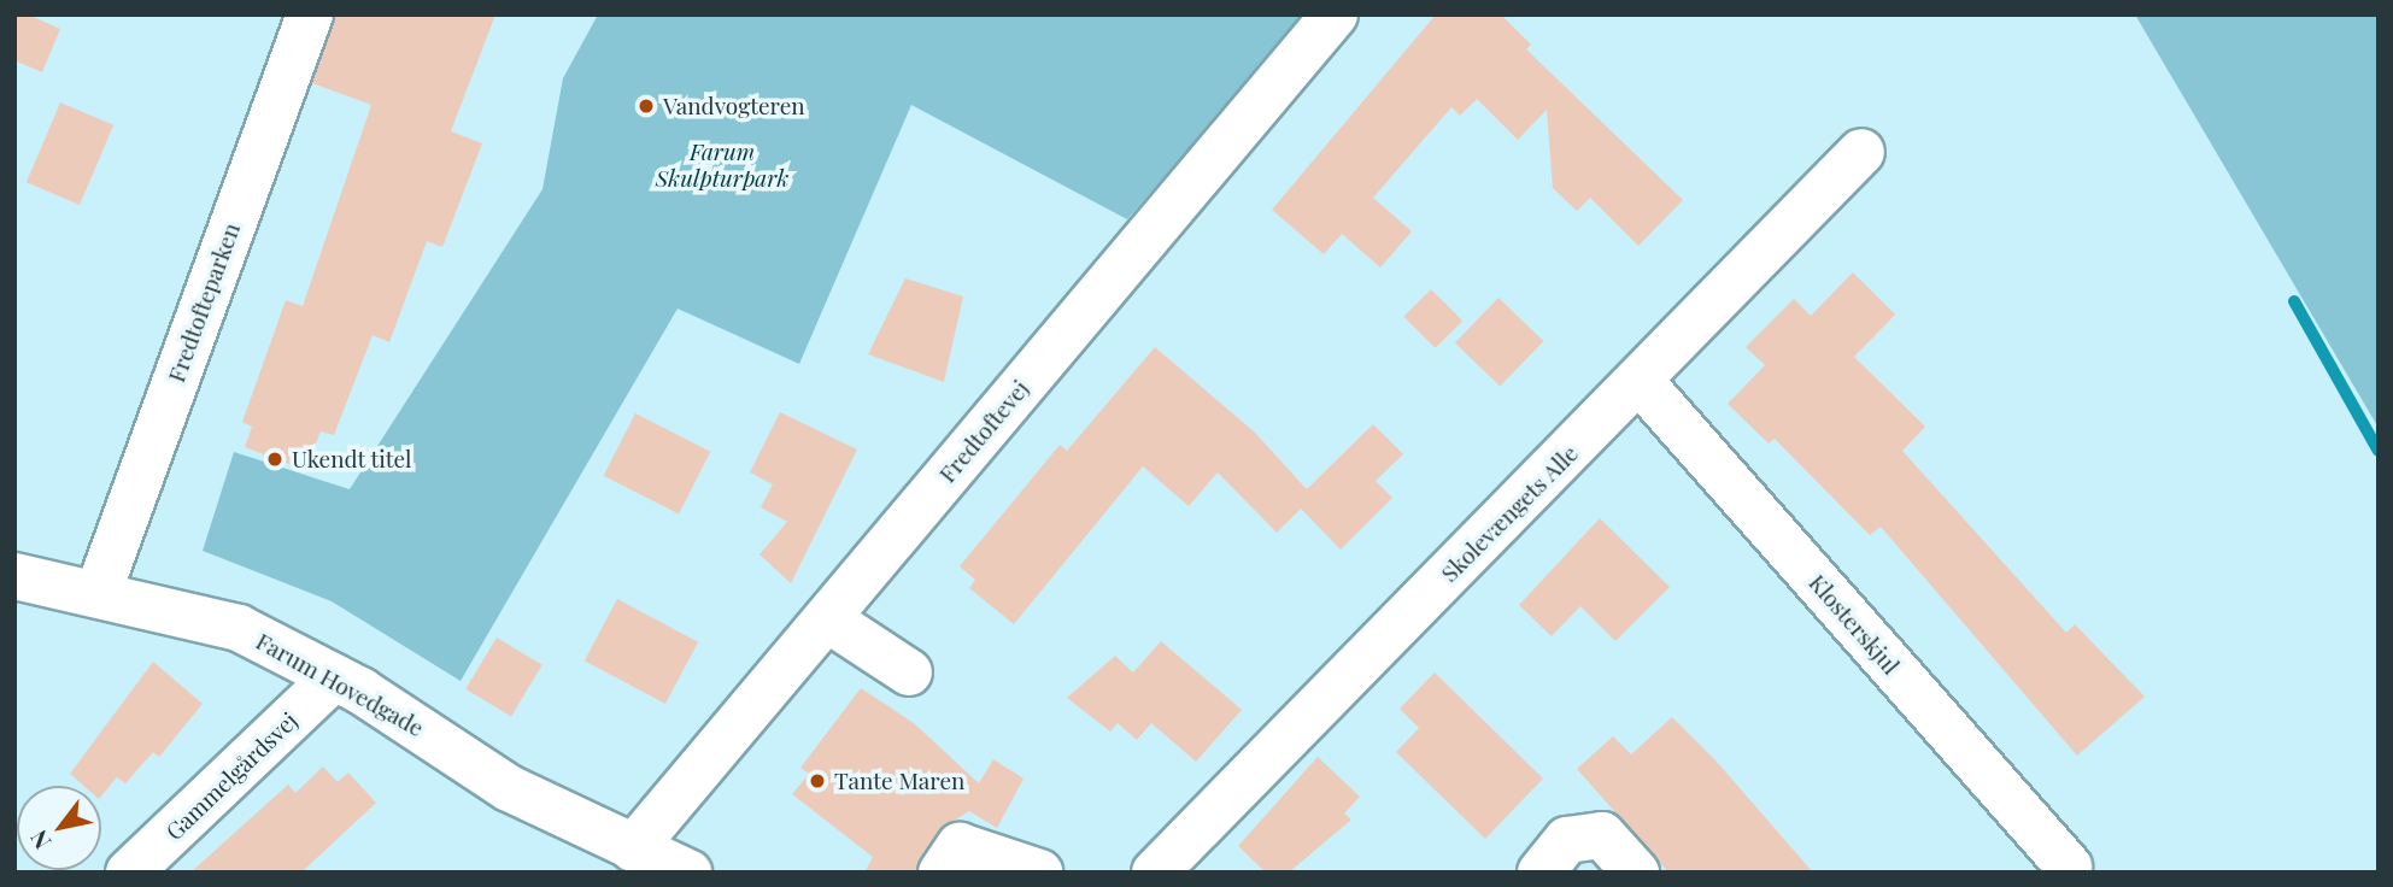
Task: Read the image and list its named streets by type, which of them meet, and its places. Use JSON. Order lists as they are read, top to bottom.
{
  "streets": {
    "street": [
      "Fredtofteparken",
      "Fredtoftevej",
      "Skolevængets Alle",
      "Klosterskjul",
      "Farum Hovedgade",
      "Gammelgårdsvej"
    ]
  },
  "crossings": [
    ["Fredtofteparken", "Farum Hovedgade"],
    ["Fredtoftevej", "Farum Hovedgade"],
    ["Skolevængets Alle", "Klosterskjul"],
    ["Farum Hovedgade", "Gammelgårdsvej"]
  ],
  "parks": ["Farum Skulpturpark"],
  "places": ["Vandvogteren", "Ukendt titel", "Tante Maren"],
  "north": "bottom left"
}
